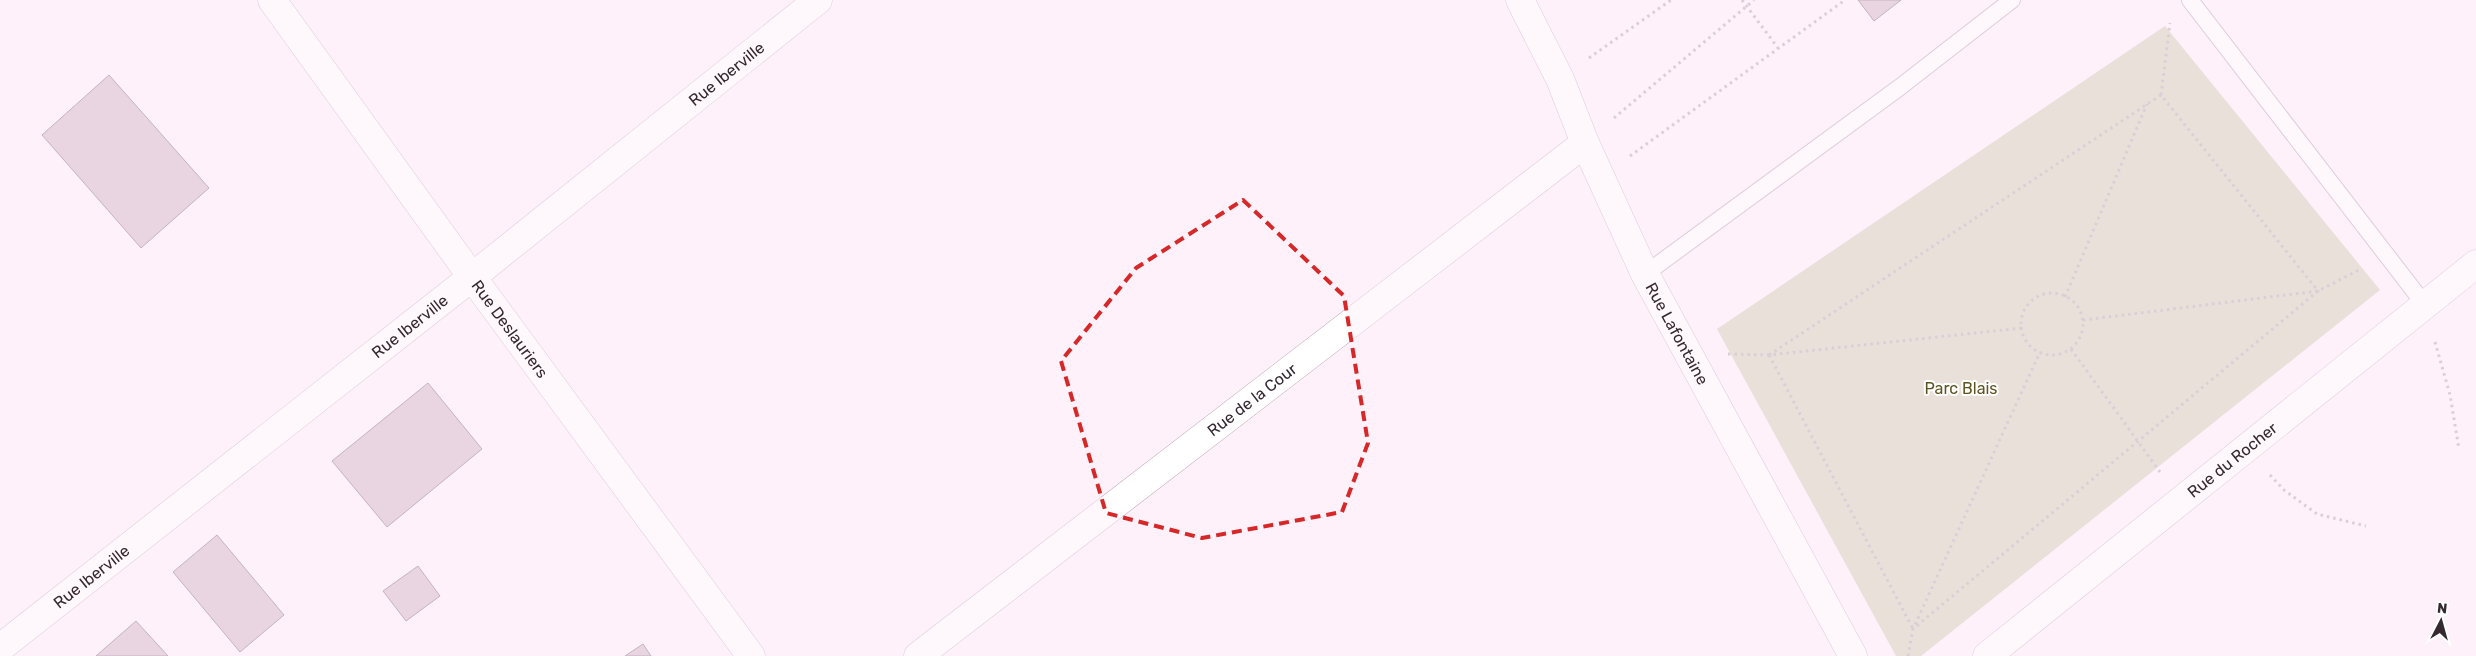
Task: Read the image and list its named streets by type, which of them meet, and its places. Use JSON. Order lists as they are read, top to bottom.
{
  "streets": {
    "street": [
      "Rue Iberville",
      "Rue Deslauriers",
      "Rue Lafontaine",
      "Rue de la Cour",
      "Rue du Rocher"
    ]
  },
  "crossings": [
    ["Rue Iberville", "Rue Deslauriers"],
    ["Rue Lafontaine", "Rue de la Cour"]
  ],
  "parks": ["Parc Blais"],
  "north": "top"
}
